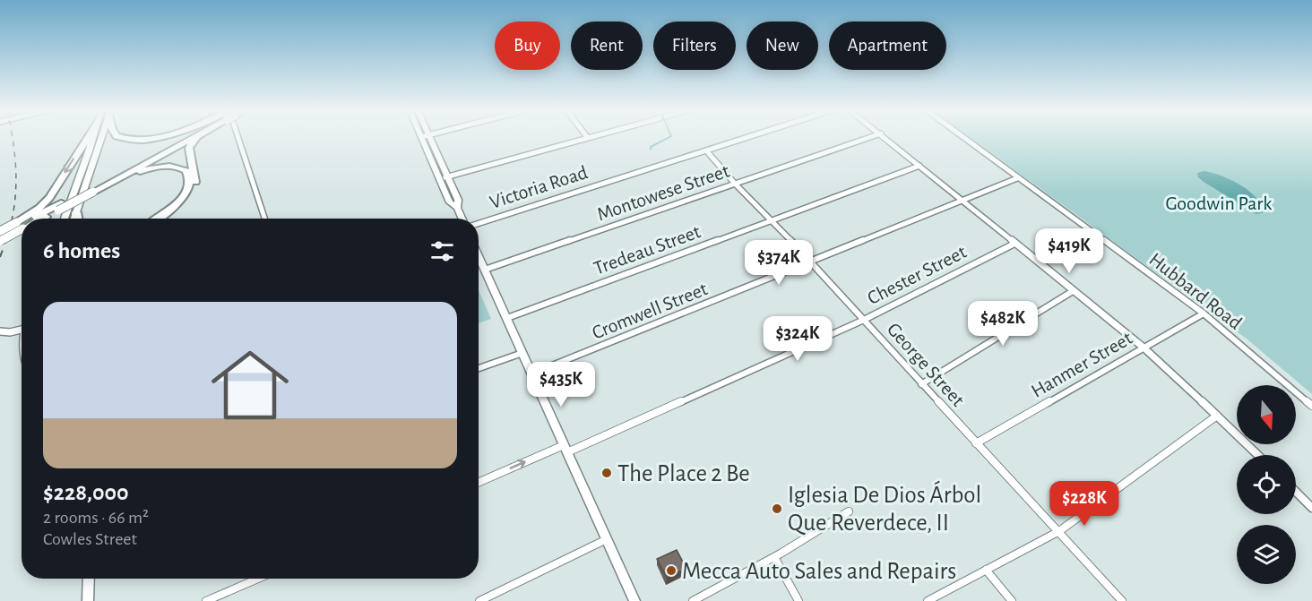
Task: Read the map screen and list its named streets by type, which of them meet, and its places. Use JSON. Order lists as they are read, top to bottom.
{
  "streets": {
    "street": [
      "Victoria Road",
      "Montowese Street",
      "Tredeau Street",
      "Chester Street",
      "Hubbard Road",
      "Cromwell Street",
      "George Street",
      "Hanmer Street"
    ]
  },
  "crossings": [
    ["Victoria Road", "George Street"],
    ["Montowese Street", "George Street"],
    ["Tredeau Street", "George Street"],
    ["Chester Street", "George Street"],
    ["Hubbard Road", "Cromwell Street"],
    ["Hubbard Road", "Hanmer Street"],
    ["Cromwell Street", "George Street"],
    ["George Street", "Hanmer Street"]
  ],
  "parks": ["Goodwin Park"],
  "places": ["The Place 2 Be", "Iglesia De Dios Árbol Que Reverdece, II", "Mecca Auto Sales and Repairs"],
  "north": "bottom",
  "page": {
    "chip": [
      "Buy",
      "Rent",
      "Filters",
      "New",
      "Apartment"
    ],
    "heading": "6 homes",
    "price": [
      "$419K",
      "$374K",
      "$482K",
      "$324K",
      "$435K",
      "$228K"
    ],
    "list": [
      {
        "name": "$228,000",
        "note": "2 rooms · 66 m² · Cowles Street"
      }
    ]
  }
}
